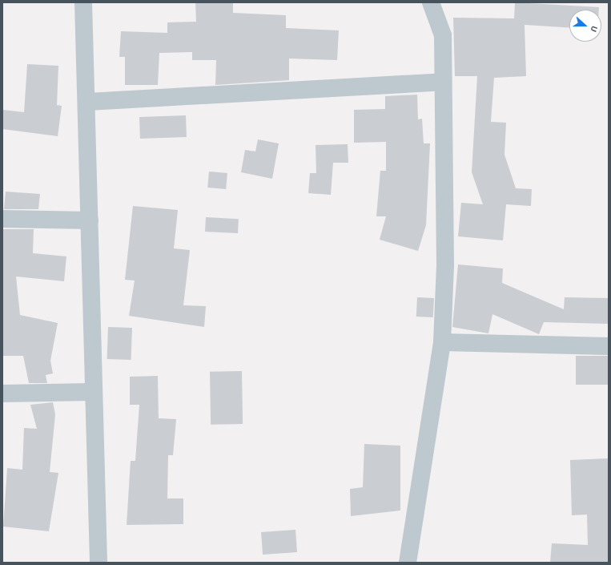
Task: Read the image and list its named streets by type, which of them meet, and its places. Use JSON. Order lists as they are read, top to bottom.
{
  "north": "right"
}
